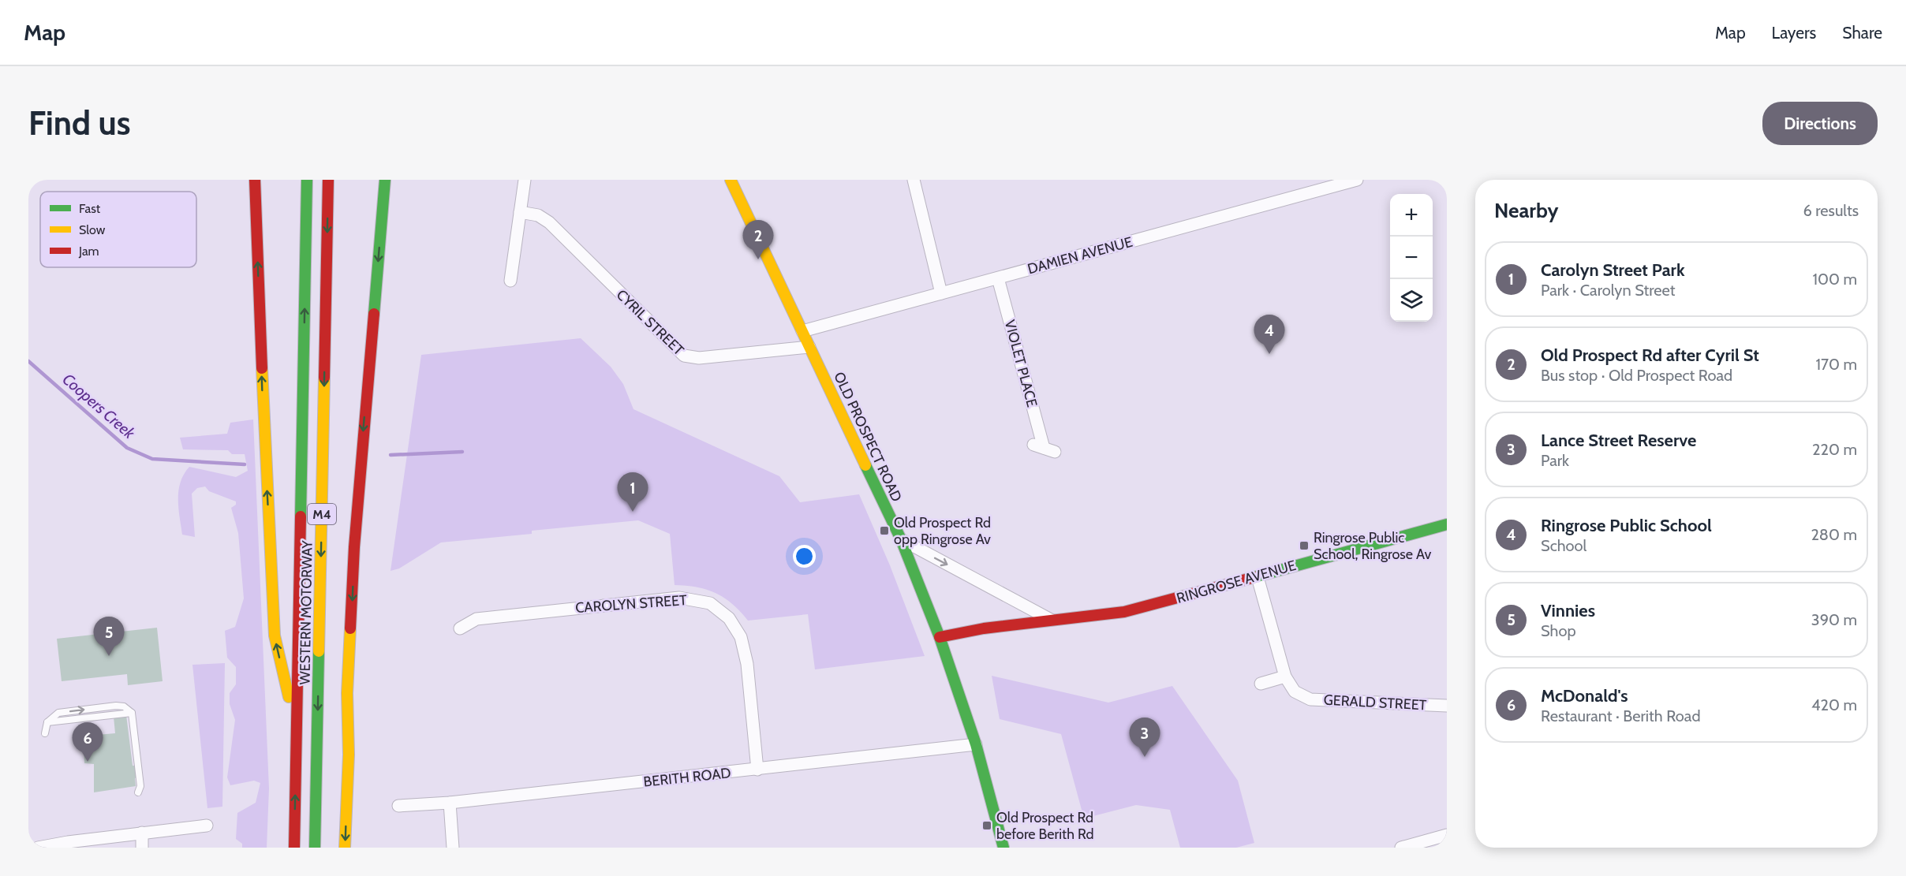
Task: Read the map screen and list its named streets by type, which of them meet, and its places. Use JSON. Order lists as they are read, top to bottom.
{
  "streets": {
    "main road": [
      "OLD PROSPECT ROAD",
      "M4",
      "RINGROSE AVENUE",
      "WESTERN MOTORWAY"
    ],
    "street": [
      "DAMIEN AVENUE",
      "CYRIL STREET",
      "VIOLET PLACE",
      "CAROLYN STREET",
      "GERALD STREET",
      "BERITH ROAD"
    ]
  },
  "crossings": [
    ["DAMIEN AVENUE", "VIOLET PLACE"],
    ["DAMIEN AVENUE", "OLD PROSPECT ROAD"],
    ["CYRIL STREET", "OLD PROSPECT ROAD"],
    ["OLD PROSPECT ROAD", "RINGROSE AVENUE"],
    ["OLD PROSPECT ROAD", "BERITH ROAD"],
    ["RINGROSE AVENUE", "GERALD STREET"],
    ["CAROLYN STREET", "BERITH ROAD"]
  ],
  "water": ["Coopers Creek"],
  "places": {
    "transit": ["Old Prospect Rd opp Ringrose Av", "Ringrose Public School, Ringrose Av", "Old Prospect Rd before Berith Rd"]
  },
  "legend": ["Fast", "Slow", "Jam"],
  "page": {
    "header": "Map",
    "nav": ["Map", "Layers", "Share"],
    "buttons": "Directions",
    "title": "Find us",
    "heading": ["Nearby", "6 results"],
    "map_buttons": ["+", "−"],
    "pins": [
      "2",
      "4",
      "1",
      "5",
      "3",
      "6"
    ],
    "list": [
      {
        "mark": "1",
        "name": "Carolyn Street Park",
        "note": "Park · Carolyn Street",
        "value": "100 m"
      },
      {
        "mark": "2",
        "name": "Old Prospect Rd after Cyril St",
        "note": "Bus stop · Old Prospect Road",
        "value": "170 m"
      },
      {
        "mark": "3",
        "name": "Lance Street Reserve",
        "note": "Park",
        "value": "220 m"
      },
      {
        "mark": "4",
        "name": "Ringrose Public School",
        "note": "School",
        "value": "280 m"
      },
      {
        "mark": "5",
        "name": "Vinnies",
        "note": "Shop",
        "value": "390 m"
      },
      {
        "mark": "6",
        "name": "McDonald's",
        "note": "Restaurant · Berith Road",
        "value": "420 m"
      }
    ]
  }
}
